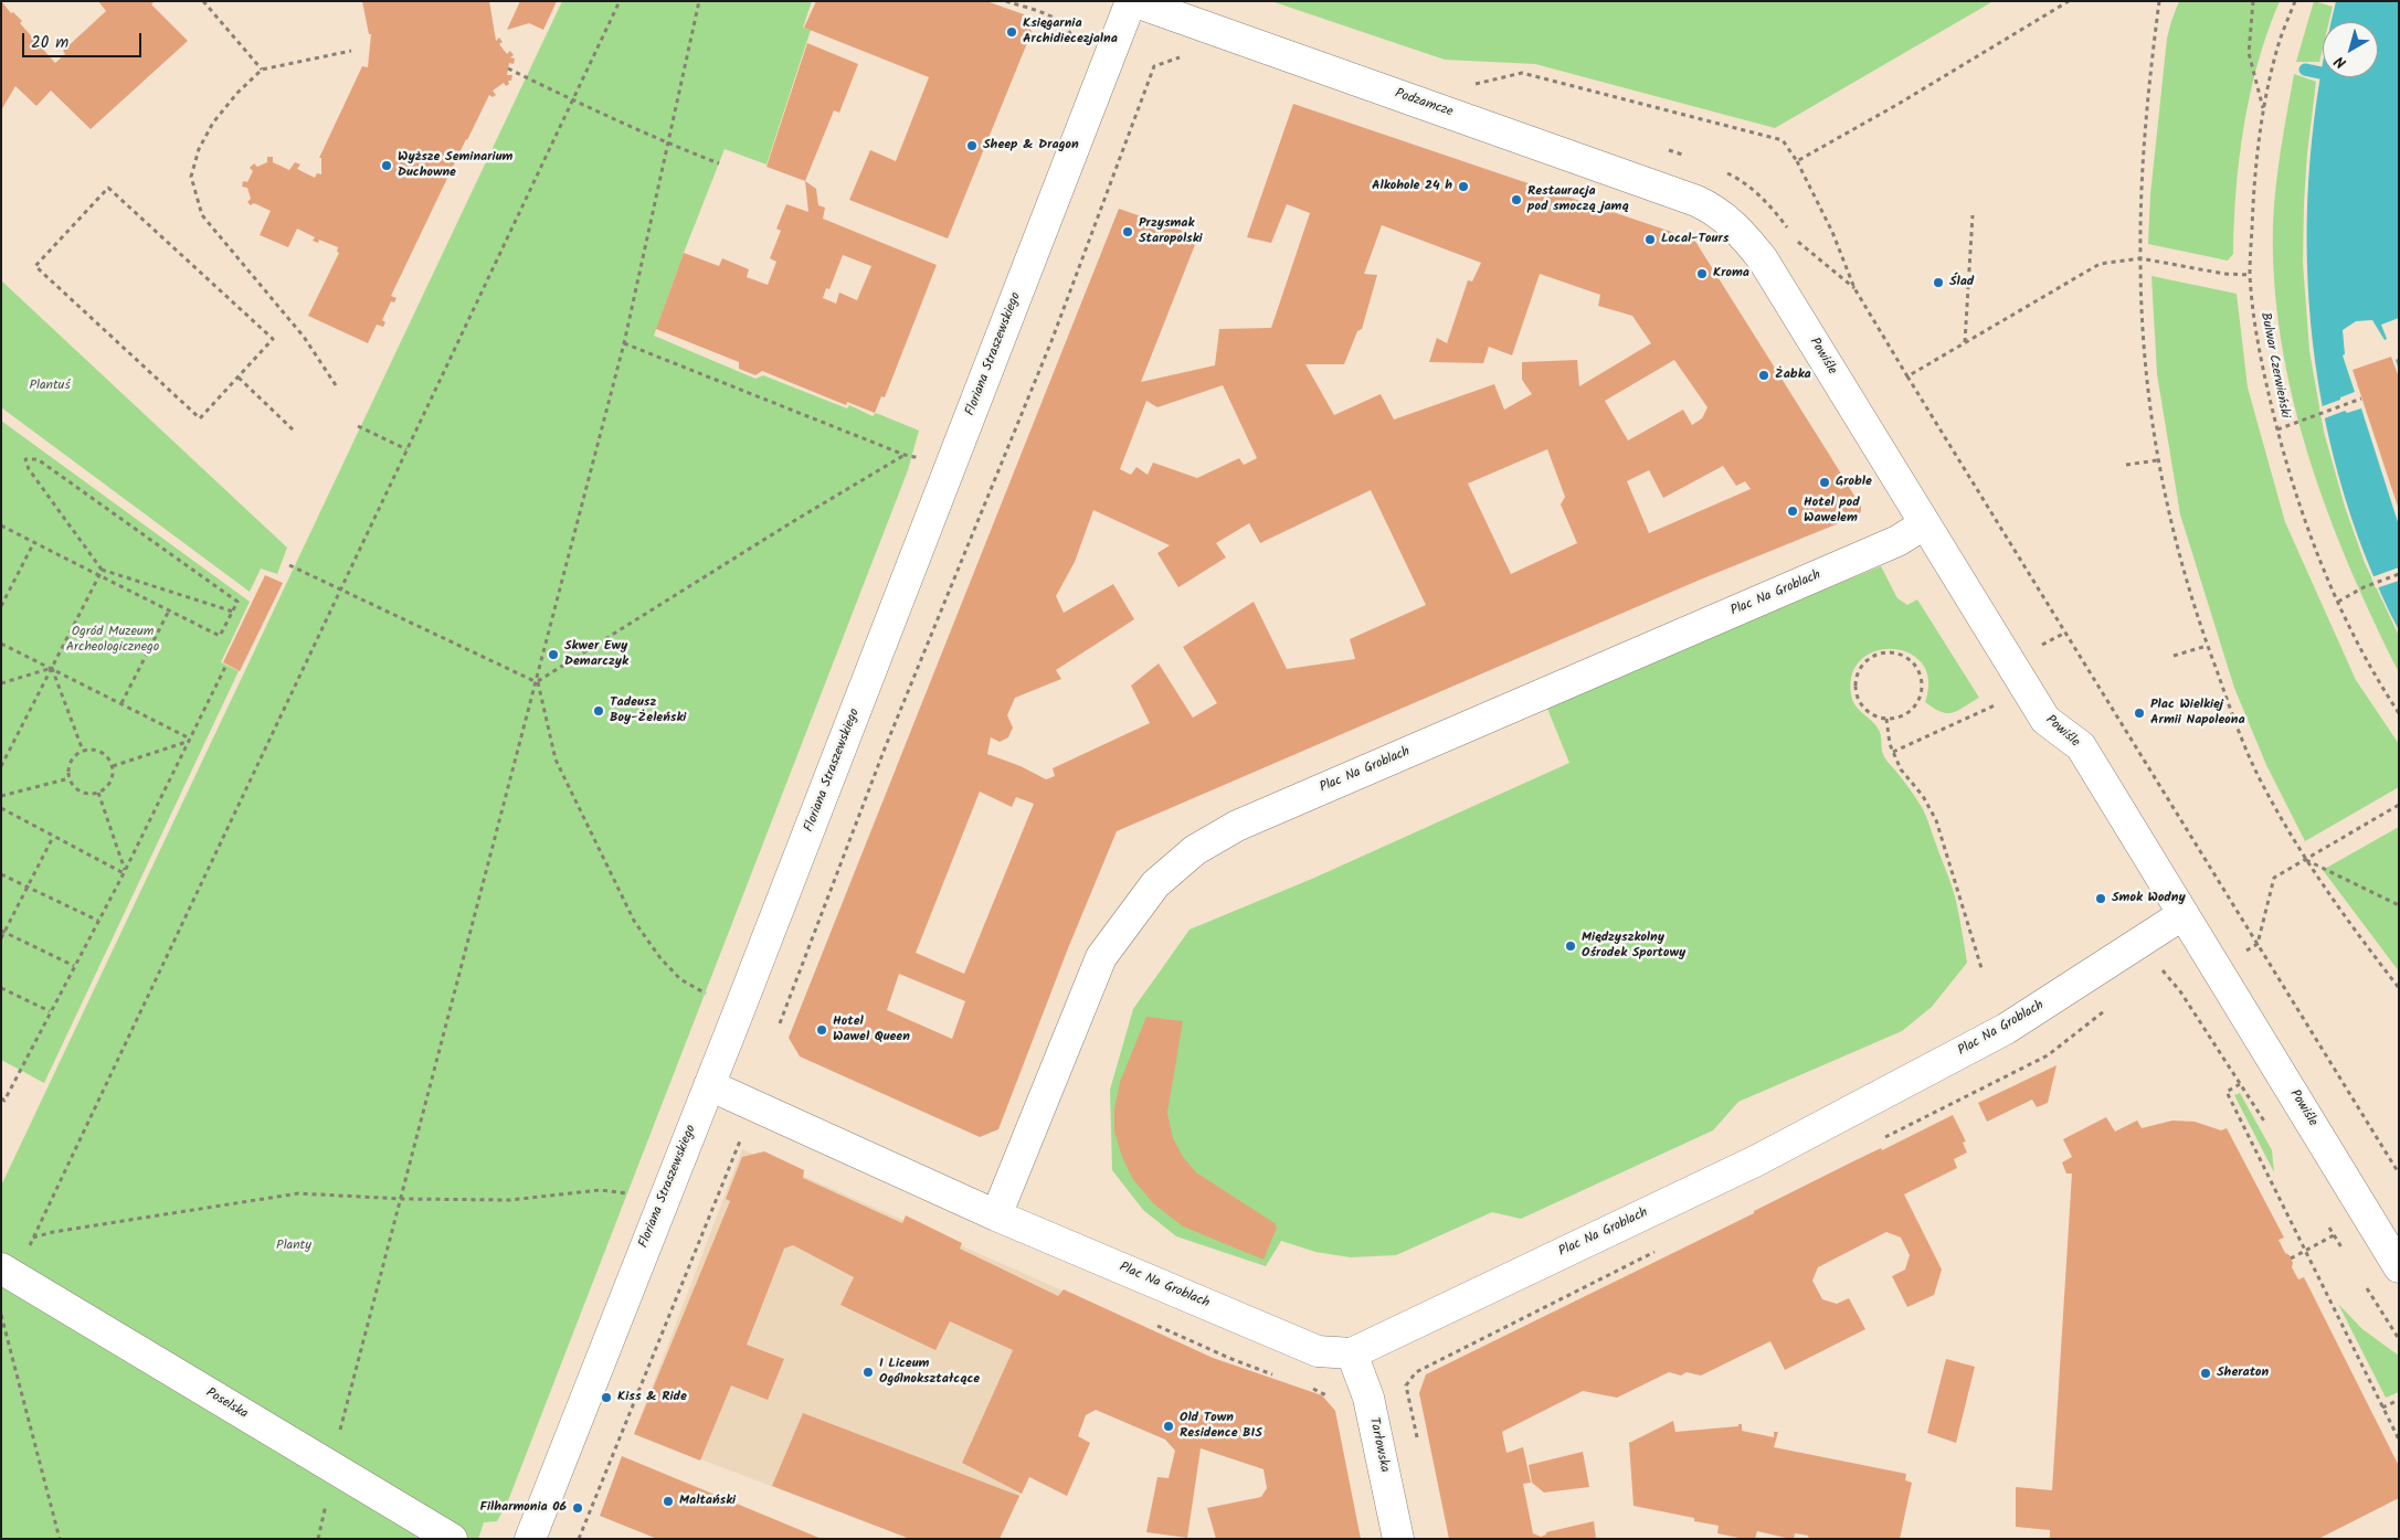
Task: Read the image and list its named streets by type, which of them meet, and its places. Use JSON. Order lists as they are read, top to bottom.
{
  "streets": {
    "street": [
      "Podzamcze",
      "Floriana Straszewskiego",
      "Powiśle",
      "Plac Na Groblach",
      "Poselska",
      "Tarłowska"
    ],
    "path": ["Bulwar Czerwieński"]
  },
  "crossings": [
    ["Podzamcze", "Floriana Straszewskiego"],
    ["Podzamcze", "Powiśle"],
    ["Floriana Straszewskiego", "Plac Na Groblach"],
    ["Powiśle", "Plac Na Groblach"],
    ["Plac Na Groblach", "Tarłowska"]
  ],
  "parks": ["Plantuś", "Ogród Muzeum Archeologicznego", "Planty"],
  "places": [
    "Księgarnia Archidiecezjalna",
    "Sheep & Dragon",
    "Wyższe Seminarium Duchowne",
    "Alkohole 24 h",
    "Restauracja pod smoczą jamą",
    "Przysmak Staropolski",
    "Local-Tours",
    "Kroma",
    "Ślad",
    "Żabka",
    "Groble",
    "Hotel pod Wawelem",
    "Skwer Ewy Demarczyk",
    "Tadeusz Boy-Żeleński",
    "Plac Wielkiej Armii Napoleona",
    "Smok Wodny",
    "Międzyszkolny Ośrodek Sportowy",
    "Hotel Wawel Queen",
    "I Liceum Ogólnokształcące",
    "Sheraton",
    "Kiss & Ride",
    "Old Town Residence BIS",
    "Maltański",
    "Filharmonia 06"
  ],
  "scale_bar": "20 m",
  "north": "bottom left"
}
